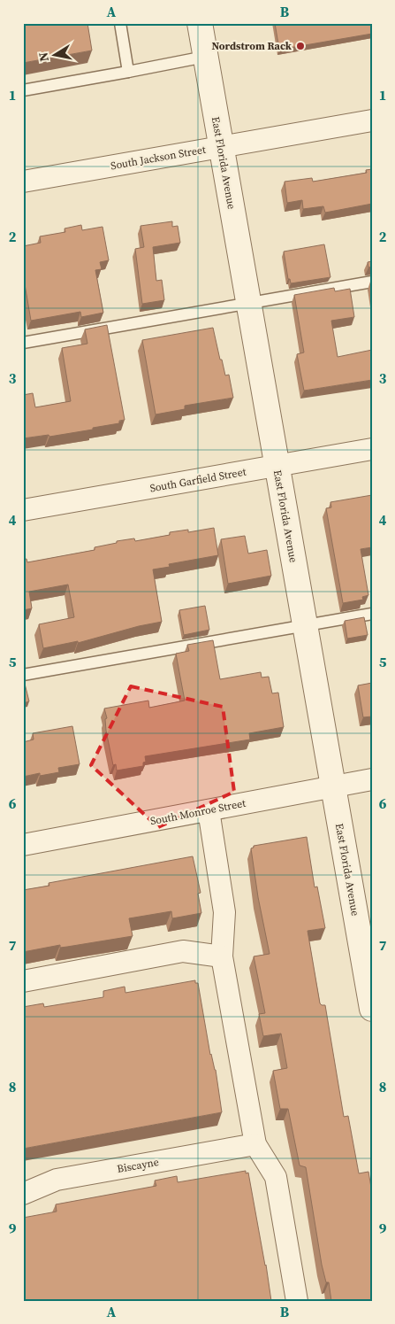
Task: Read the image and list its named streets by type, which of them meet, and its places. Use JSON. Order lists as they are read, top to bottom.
{
  "streets": {
    "street": [
      "South Jackson Street",
      "East Florida Avenue",
      "South Garfield Street",
      "South Monroe Street",
      "Biscayne"
    ]
  },
  "crossings": [
    ["South Jackson Street", "East Florida Avenue"],
    ["East Florida Avenue", "South Garfield Street"],
    ["East Florida Avenue", "South Monroe Street"]
  ],
  "places": ["Nordstrom Rack"],
  "north": "left",
  "grid": {
    "columns": ["A", "B"],
    "rows": [
      "1",
      "2",
      "3",
      "4",
      "5",
      "6",
      "7",
      "8",
      "9"
    ]
  }
}
